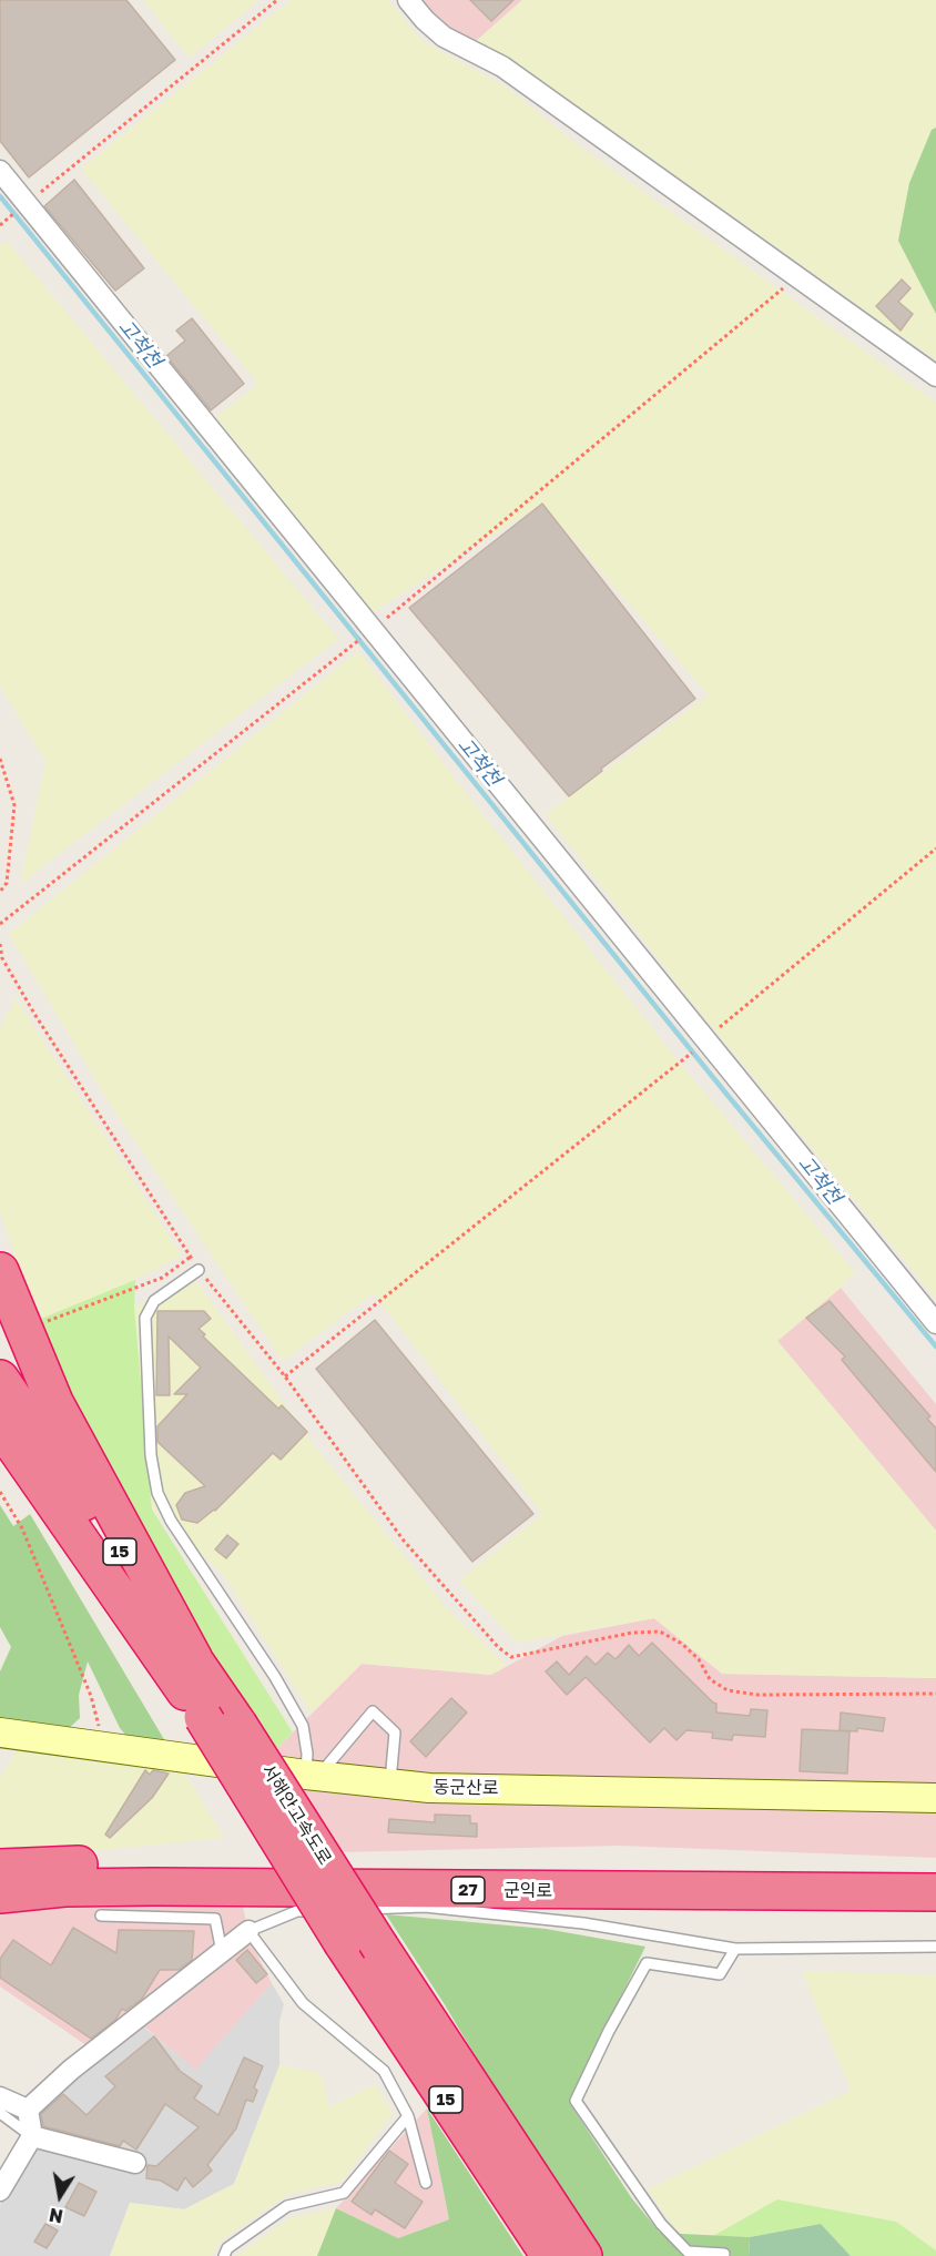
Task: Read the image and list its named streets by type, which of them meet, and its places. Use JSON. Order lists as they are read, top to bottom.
{
  "streets": {
    "highway": [
      "15",
      "서해안고속도로",
      "27",
      "군익로"
    ],
    "street": ["동군산로"]
  },
  "water": ["고척천"],
  "north": "bottom"
}
